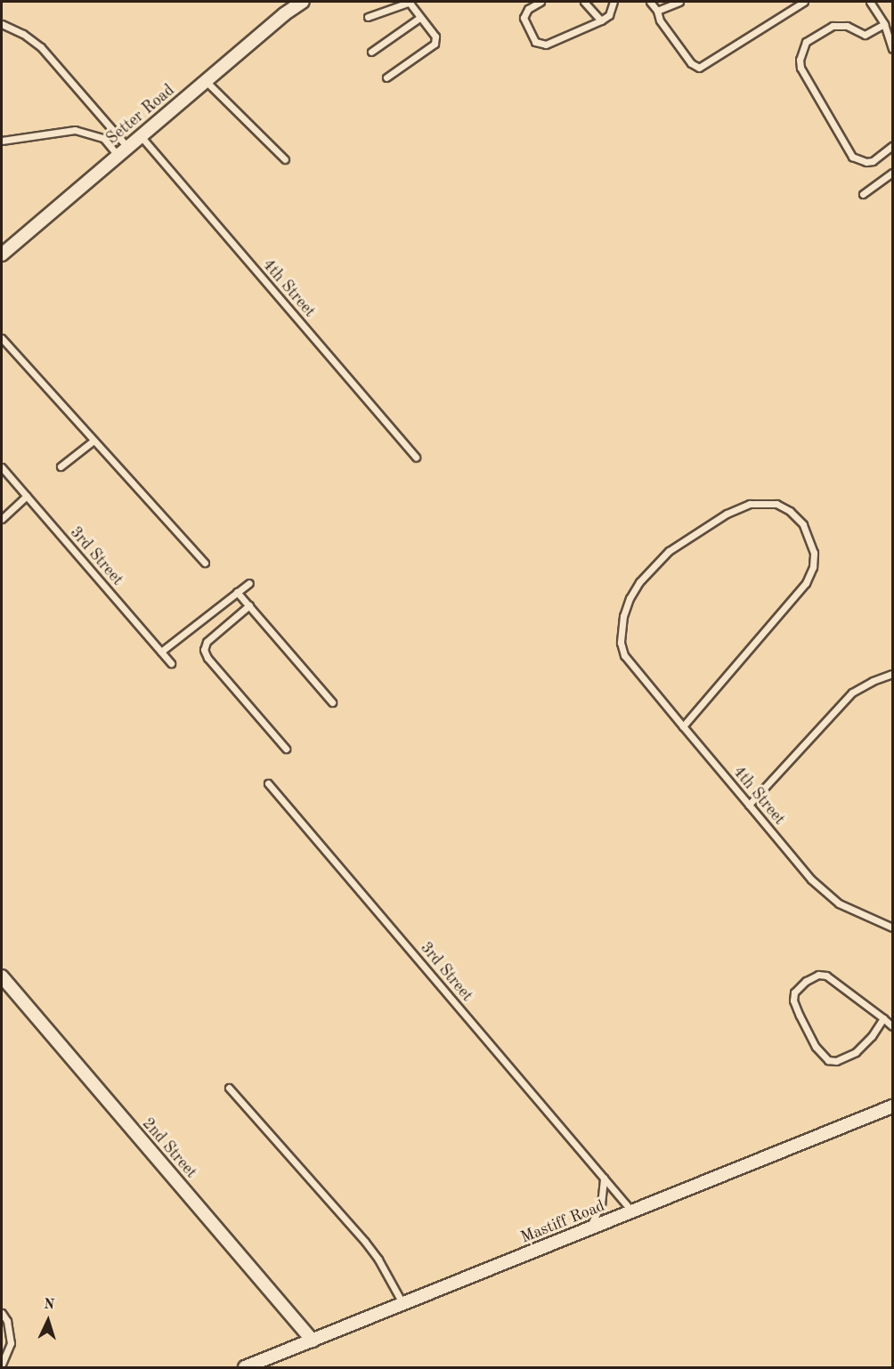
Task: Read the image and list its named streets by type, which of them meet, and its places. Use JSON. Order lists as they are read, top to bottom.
{
  "streets": {
    "street": ["Setter Road", "2nd Street", "Mastiff Road"],
    "lane": ["4th Street", "3rd Street"]
  },
  "crossings": [
    ["Setter Road", "4th Street"],
    ["3rd Street", "Mastiff Road"],
    ["2nd Street", "Mastiff Road"]
  ],
  "north": "top"
}
